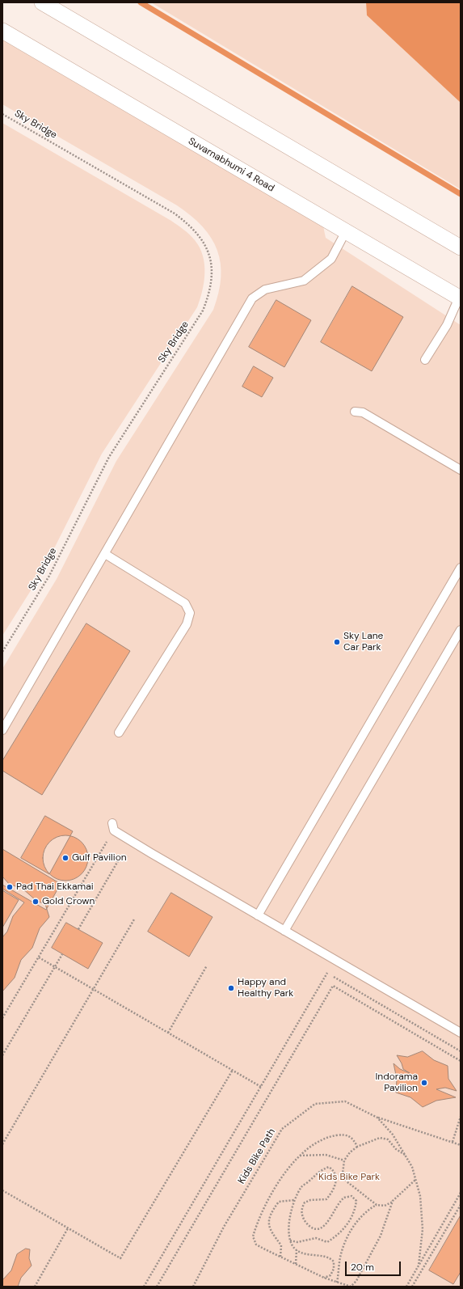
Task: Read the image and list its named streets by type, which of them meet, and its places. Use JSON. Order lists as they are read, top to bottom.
{
  "streets": {
    "street": ["Suvarnabhumi 4 Road"],
    "path": ["Sky Bridge", "Kids Bike Path"]
  },
  "parks": ["Kids Bike Park"],
  "places": [
    "Sky Lane Car Park",
    "Gulf Pavilion",
    "Pad Thai Ekkamai",
    "Gold Crown",
    "Happy and Healthy Park",
    "Indorama Pavilion"
  ],
  "scale_bar": "20 m"
}
